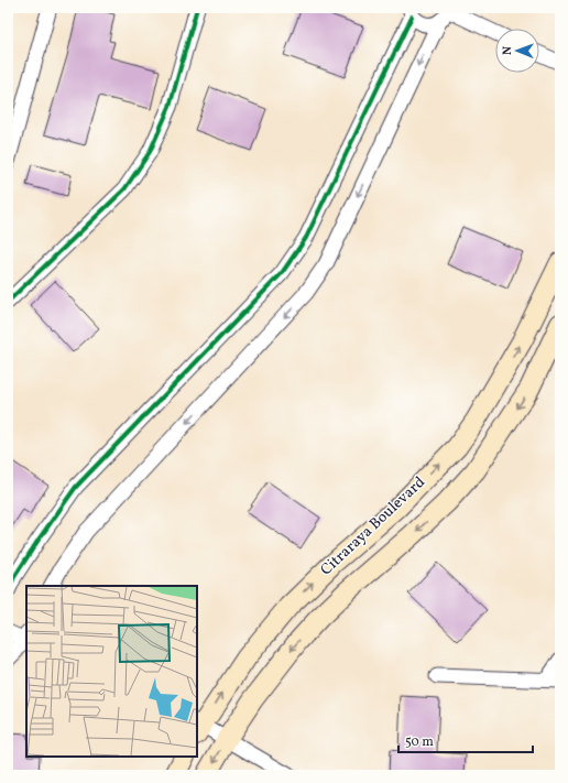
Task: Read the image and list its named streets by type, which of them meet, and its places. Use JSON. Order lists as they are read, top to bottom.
{
  "streets": {
    "main road": ["Citraraya Boulevard"]
  },
  "scale_bar": "50 m",
  "north": "left"
}
